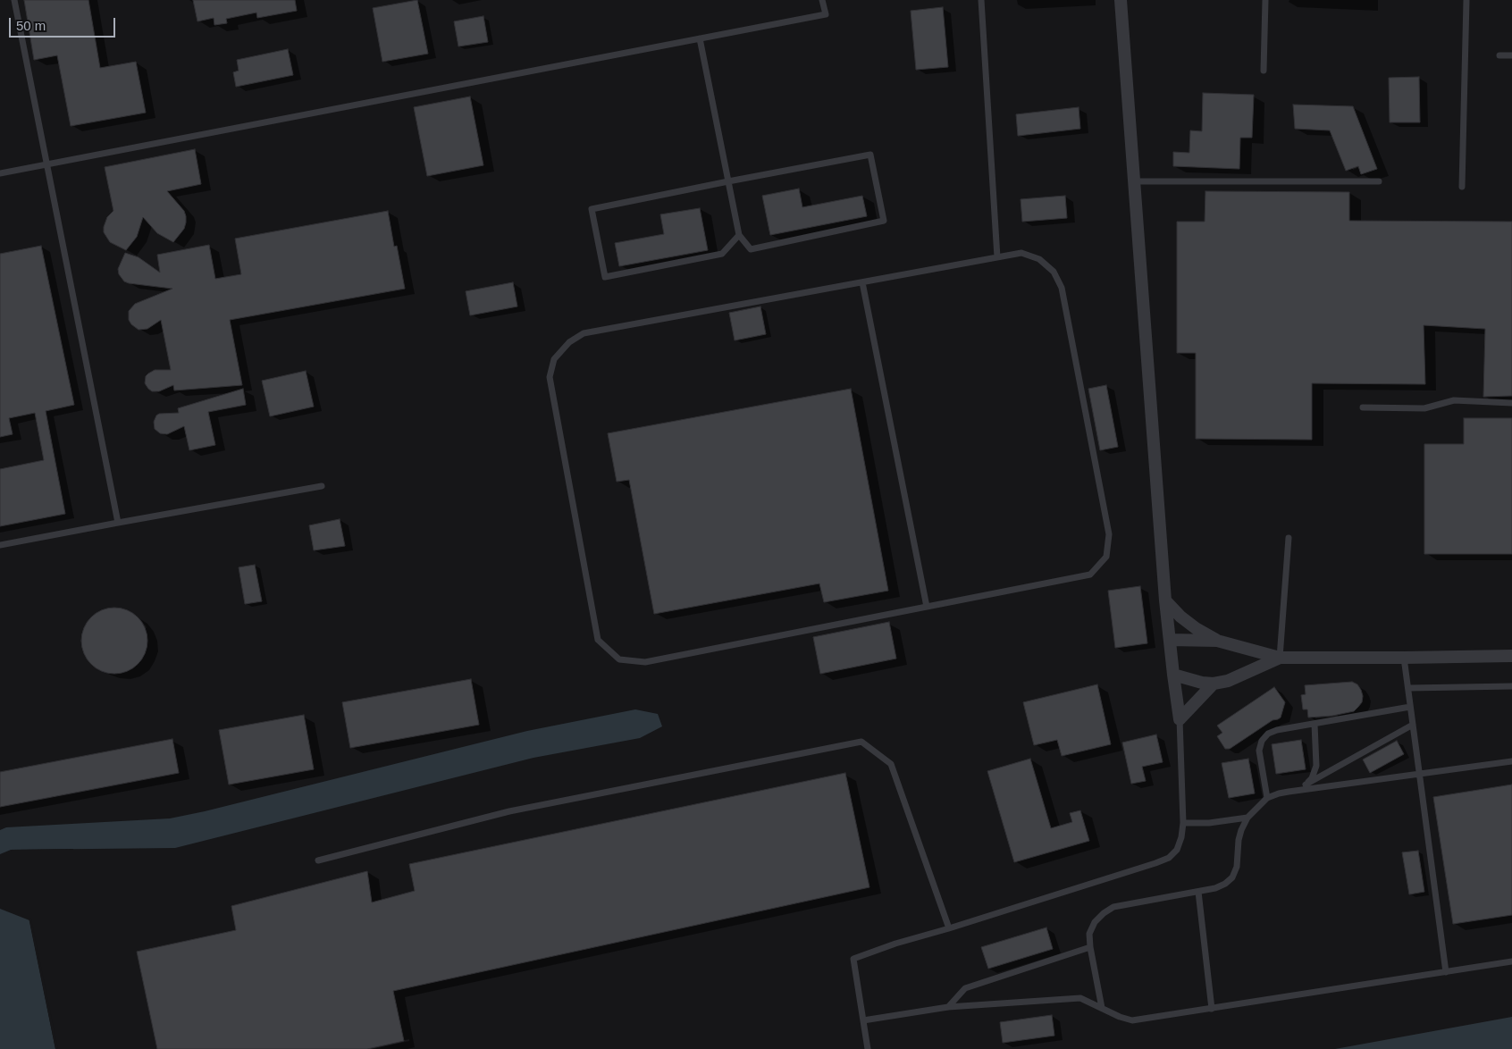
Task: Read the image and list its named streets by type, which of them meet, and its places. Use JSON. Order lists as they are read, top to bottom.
{
  "scale_bar": "50 m"
}
